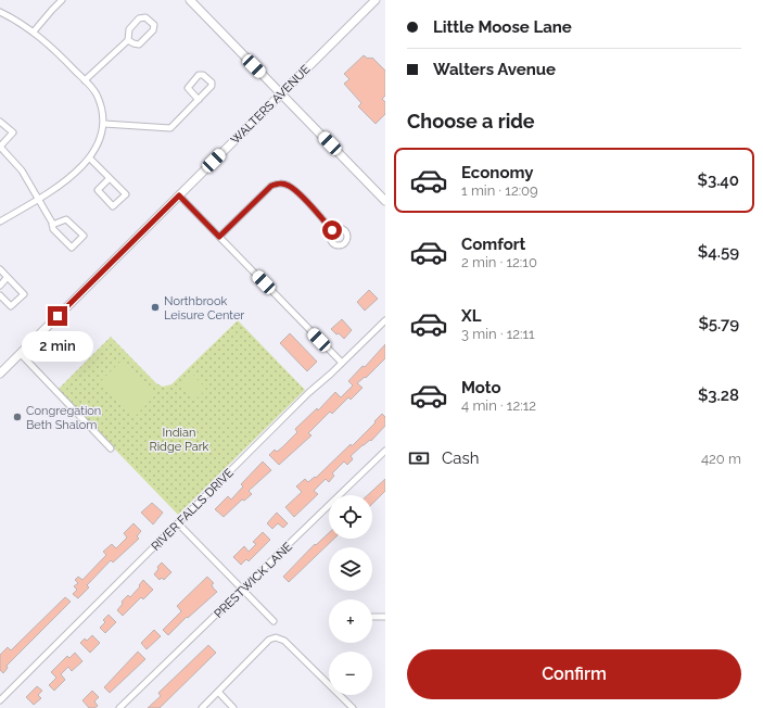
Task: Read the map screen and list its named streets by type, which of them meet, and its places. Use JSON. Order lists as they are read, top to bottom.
{
  "streets": {
    "main road": ["WALTERS AVENUE"],
    "street": ["RIVER FALLS DRIVE", "PRESTWICK LANE"]
  },
  "parks": ["Indian Ridge Park"],
  "places": ["Northbrook Leisure Center", "Congregation Beth Shalom"],
  "page": {
    "banner": ["Little Moose Lane", "Walters Avenue"],
    "heading": "Choose a ride",
    "list": [
      {
        "name": "Economy",
        "note": "1 min · 12:09",
        "value": "$3.40"
      },
      {
        "name": "Comfort",
        "note": "2 min · 12:10",
        "value": "$4.59"
      },
      {
        "name": "XL",
        "note": "3 min · 12:11",
        "value": "$5.79"
      },
      {
        "name": "Moto",
        "note": "4 min · 12:12",
        "value": "$3.28"
      }
    ],
    "bubble": "2 min",
    "pay": ["Cash", "420 m"],
    "map_buttons": ["+", "−"],
    "buttons": "Confirm"
  }
}
